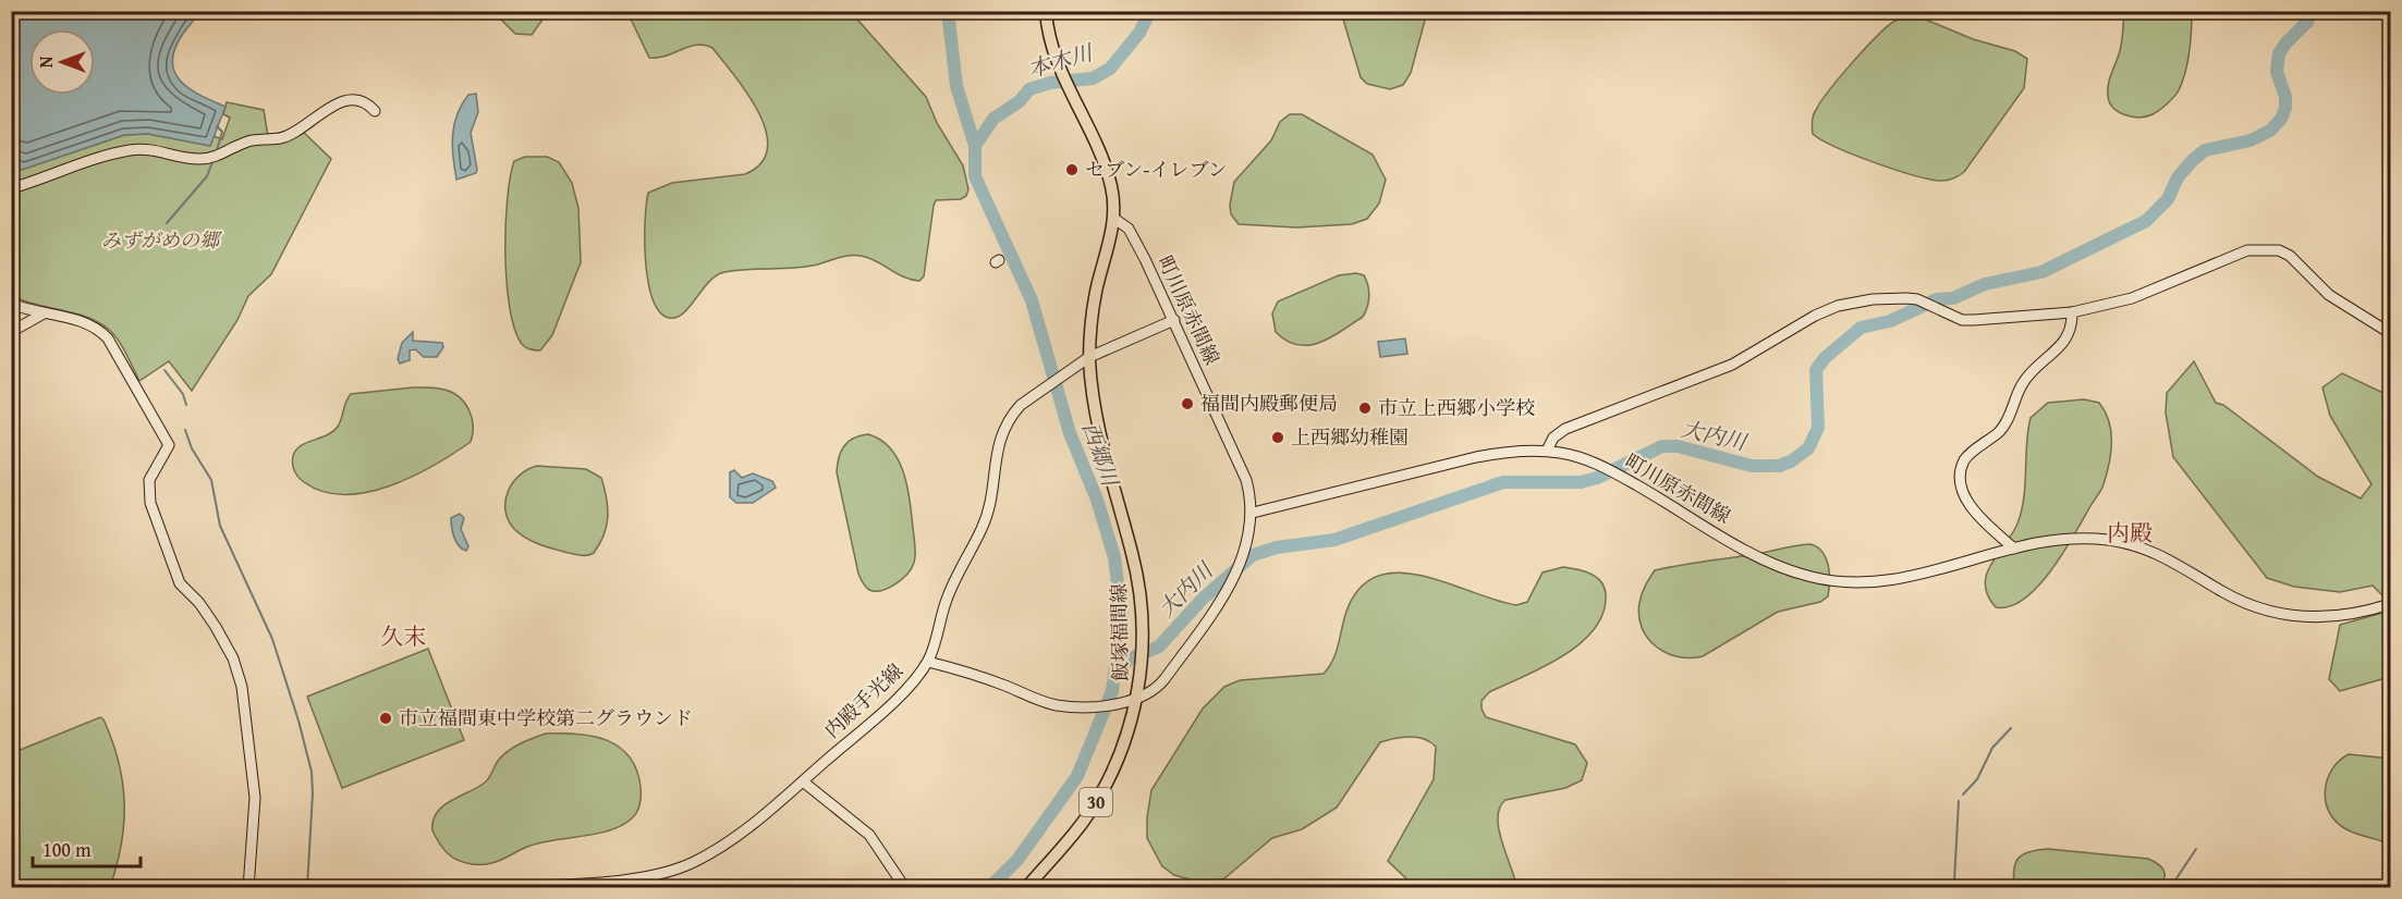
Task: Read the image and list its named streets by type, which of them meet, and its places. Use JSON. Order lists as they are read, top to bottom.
{
  "streets": {
    "main road": ["飯塚福間線", "30"],
    "street": ["町川原赤間線", "内殿手光線"]
  },
  "crossings": [
    ["町川原赤間線", "飯塚福間線"],
    ["町川原赤間線", "内殿手光線"],
    ["飯塚福間線", "内殿手光線"]
  ],
  "districts": ["内殿", "久末"],
  "water": ["本木川", "大内川", "西郷川"],
  "parks": ["みずがめの郷"],
  "places": [
    "セブン-イレブン",
    "福間内殿郵便局",
    "市立上西郷小学校",
    "上西郷幼稚園",
    "市立福間東中学校第二グラウンド"
  ],
  "scale_bar": "100 m",
  "north": "left"
}
